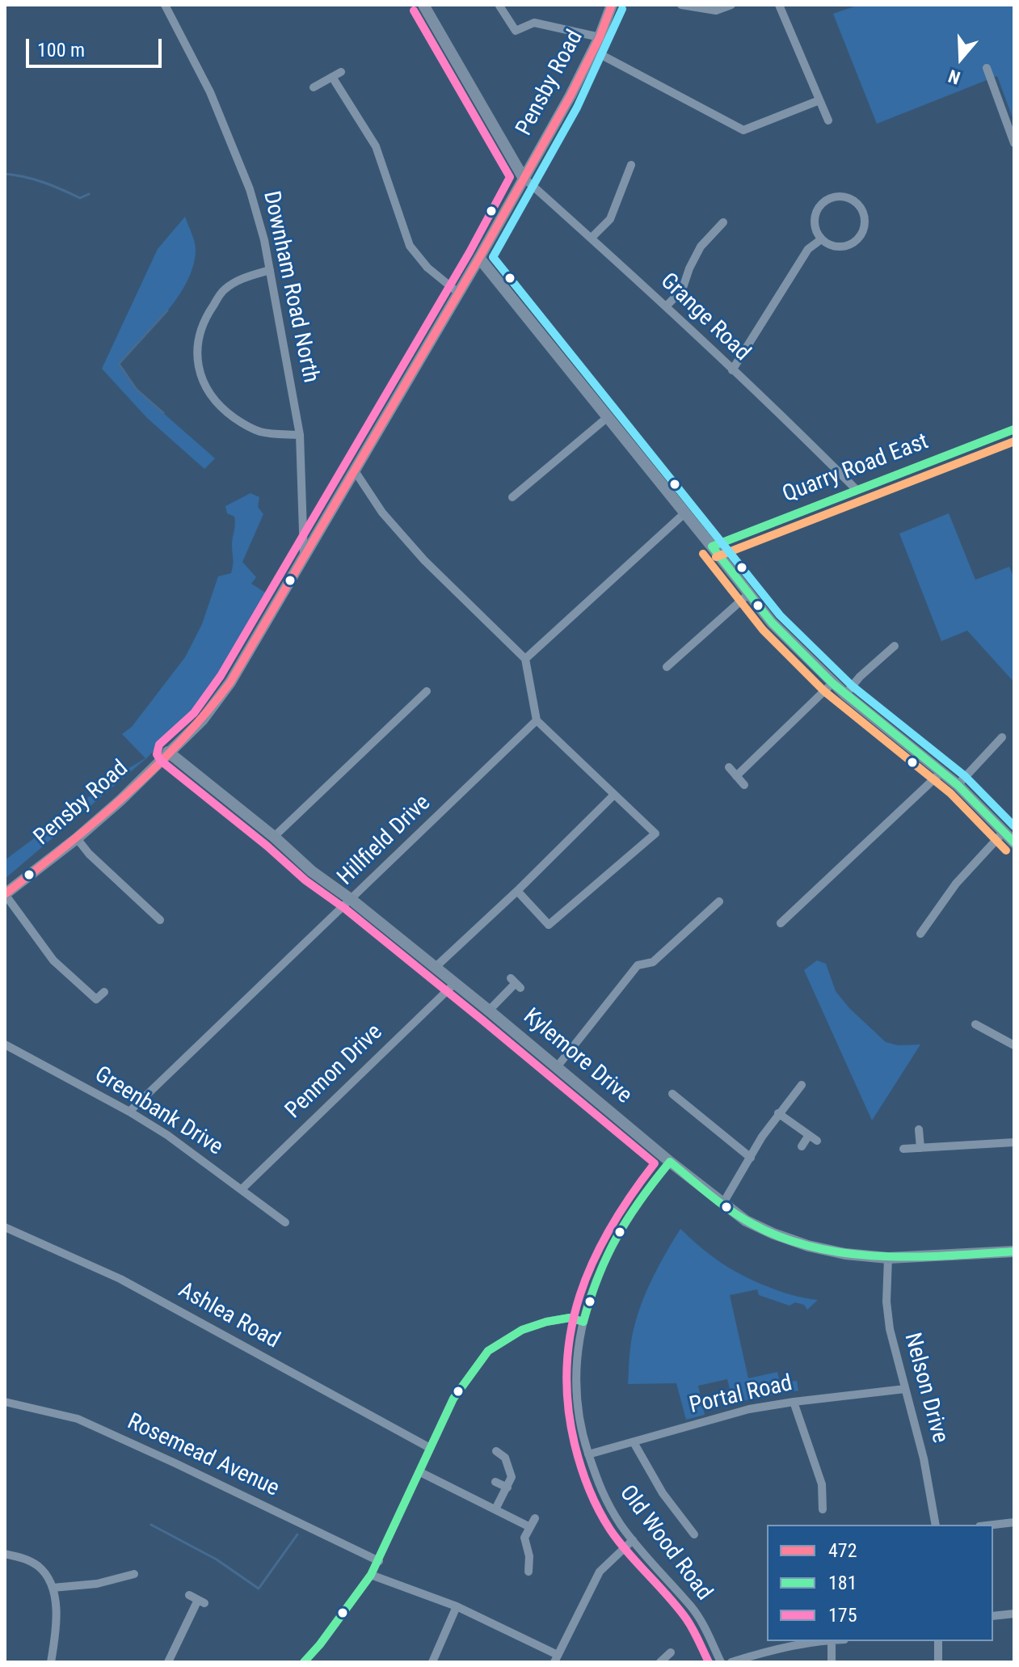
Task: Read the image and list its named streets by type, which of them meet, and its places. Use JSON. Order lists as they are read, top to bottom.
{
  "streets": {
    "street": [
      "Pensby Road",
      "Downham Road North",
      "Grange Road",
      "Quarry Road East",
      "Hillfield Drive",
      "Kylemore Drive",
      "Penmon Drive",
      "Greenbank Drive",
      "Ashlea Road",
      "Nelson Drive",
      "Portal Road",
      "Rosemead Avenue",
      "Old Wood Road"
    ]
  },
  "crossings": [
    ["Pensby Road", "Downham Road North"],
    ["Pensby Road", "Grange Road"],
    ["Pensby Road", "Kylemore Drive"],
    ["Grange Road", "Quarry Road East"],
    ["Hillfield Drive", "Kylemore Drive"],
    ["Hillfield Drive", "Greenbank Drive"],
    ["Kylemore Drive", "Penmon Drive"],
    ["Kylemore Drive", "Nelson Drive"],
    ["Kylemore Drive", "Old Wood Road"],
    ["Penmon Drive", "Greenbank Drive"],
    ["Nelson Drive", "Portal Road"],
    ["Portal Road", "Old Wood Road"]
  ],
  "lines": ["transit line 472", "transit line 175", "transit line 181"],
  "legend": ["472", "181", "175"],
  "scale_bar": "100 m",
  "north": "bottom"
}
